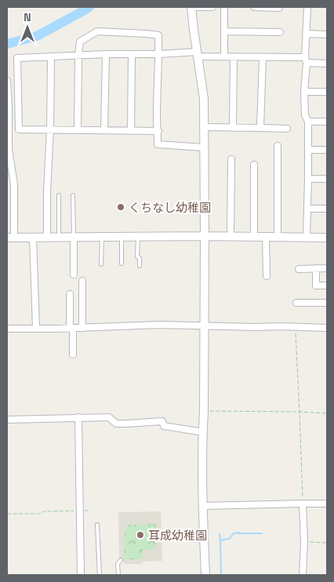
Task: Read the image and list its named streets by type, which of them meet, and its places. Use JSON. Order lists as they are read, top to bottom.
{
  "places": ["くちなし幼稚園", "耳成幼稚園"],
  "north": "top"
}
